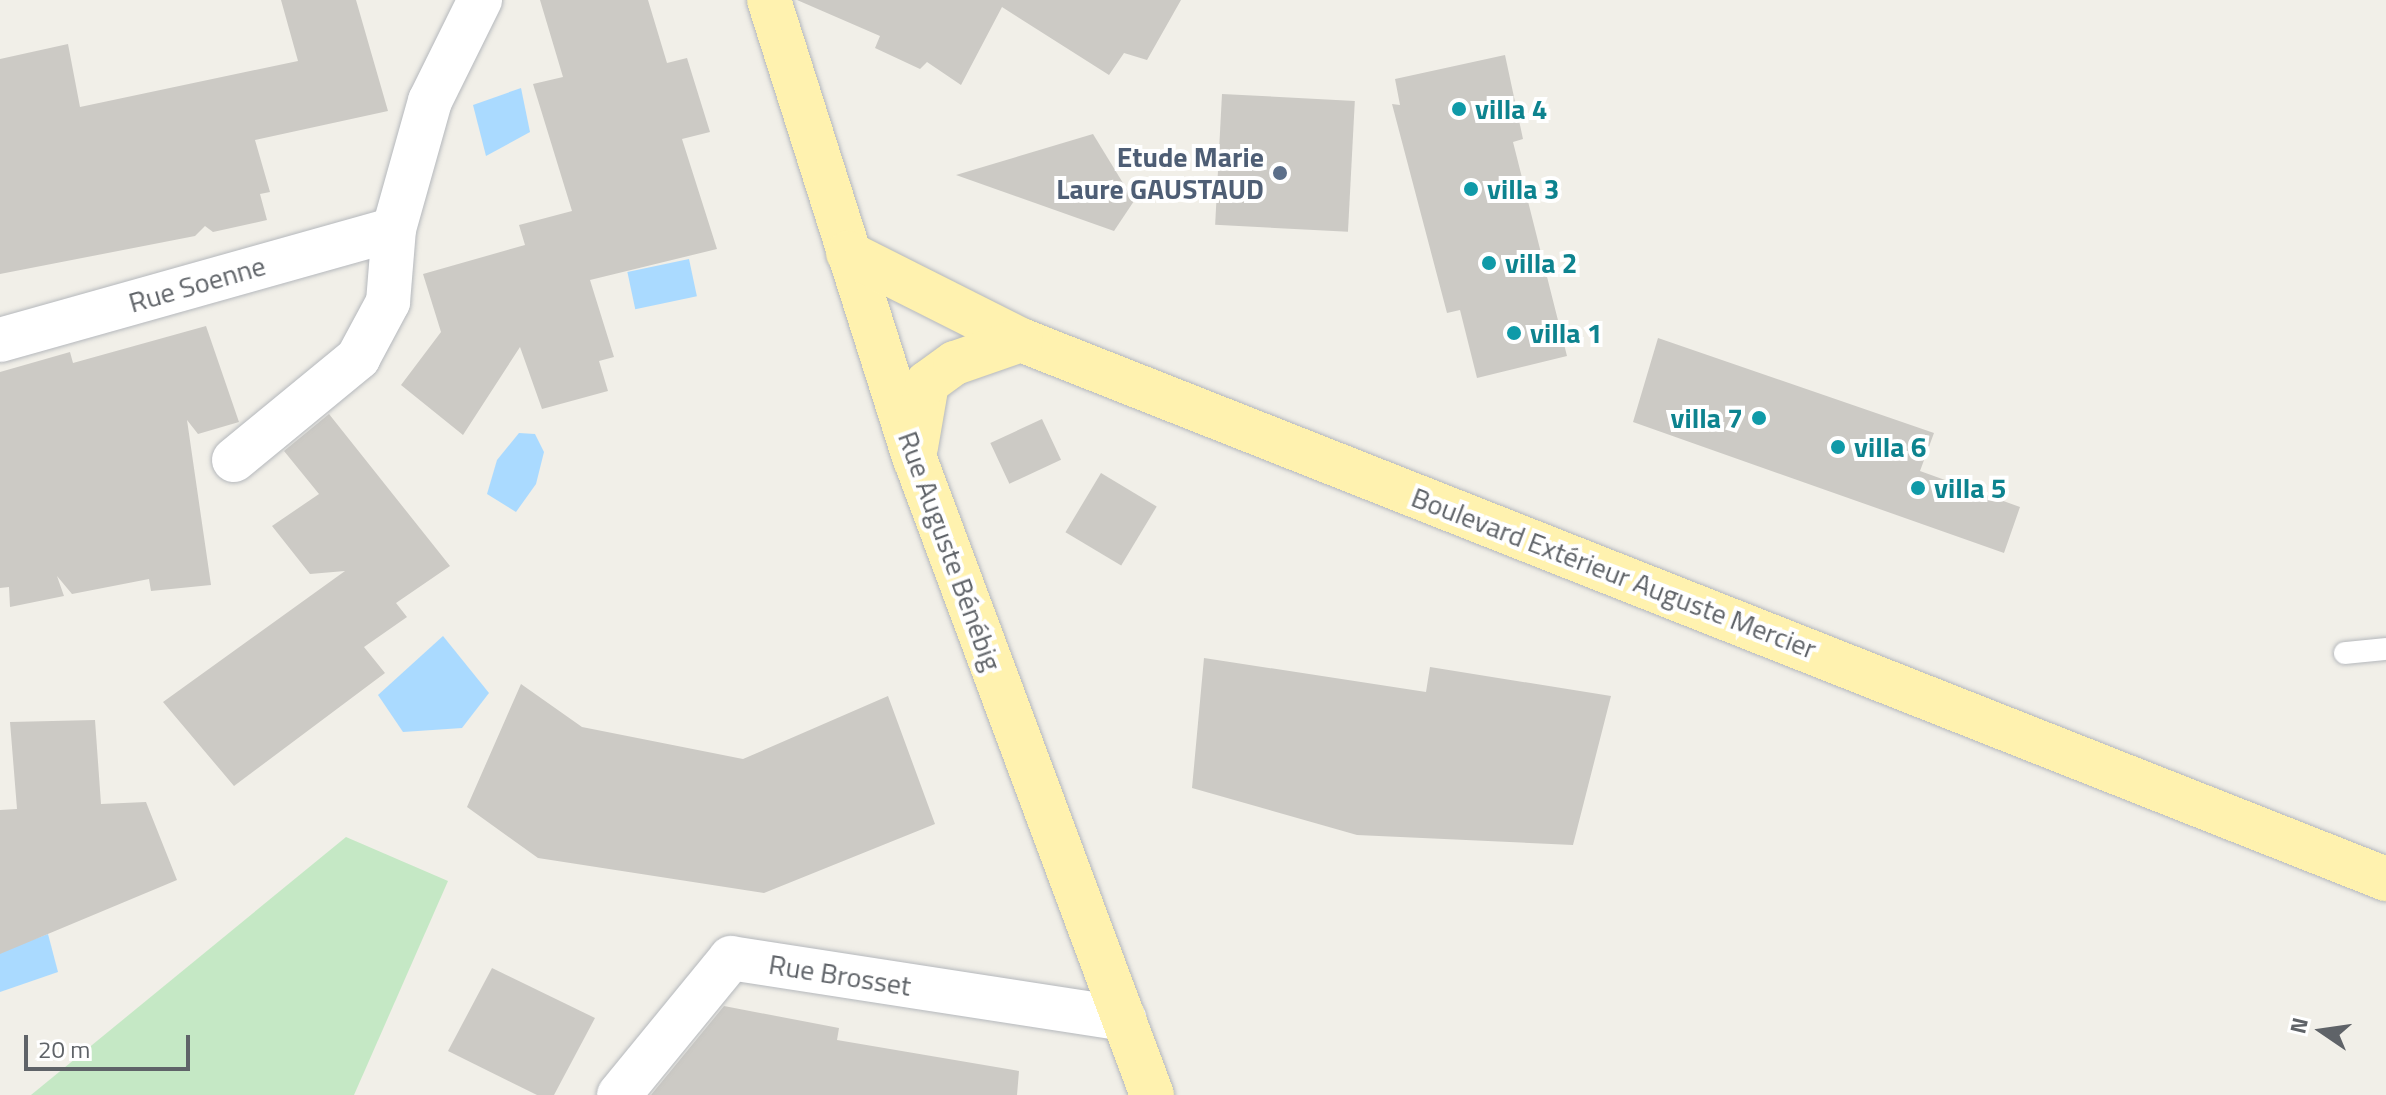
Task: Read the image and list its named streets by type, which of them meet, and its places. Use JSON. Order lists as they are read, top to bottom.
{
  "streets": {
    "main road": ["Rue Auguste Bénébig", "Boulevard Extérieur Auguste Mercier"],
    "street": ["Rue Soenne", "Rue Brosset"]
  },
  "crossings": [
    ["Rue Auguste Bénébig", "Boulevard Extérieur Auguste Mercier"],
    ["Rue Auguste Bénébig", "Rue Brosset"]
  ],
  "places": [
    "villa 4",
    "Etude Marie Laure GAUSTAUD",
    "villa 3",
    "villa 2",
    "villa 1",
    "villa 7",
    "villa 6",
    "villa 5"
  ],
  "scale_bar": "20 m",
  "north": "left"
}
